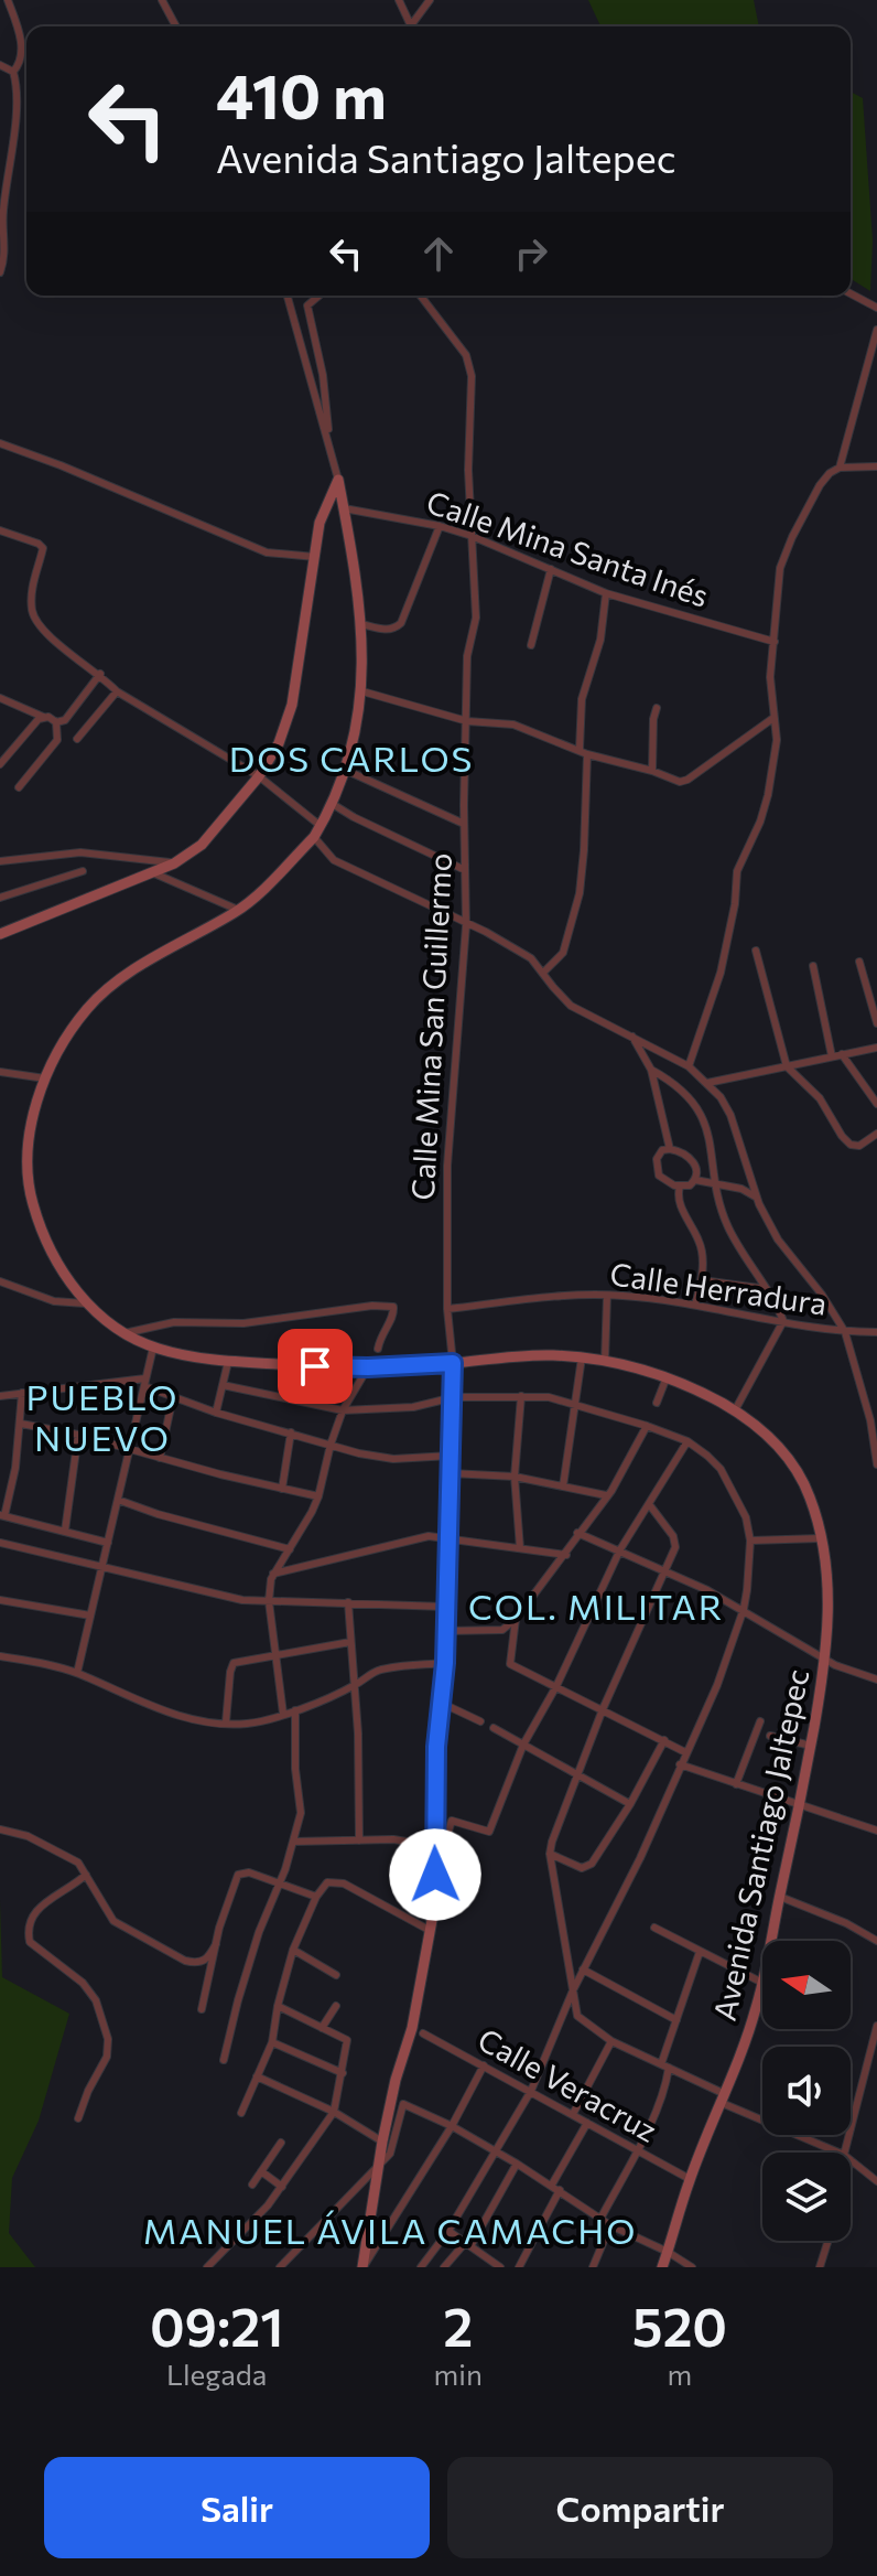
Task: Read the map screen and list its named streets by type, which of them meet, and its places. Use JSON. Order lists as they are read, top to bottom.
{
  "streets": {
    "street": [
      "Calle Mina Santa Inés",
      "Calle Mina San Guillermo",
      "Calle Herradura",
      "Avenida Santiago Jaltepec",
      "Calle Veracruz"
    ]
  },
  "crossings": [
    ["Calle Mina Santa Inés", "Calle Mina San Guillermo"],
    ["Calle Mina Santa Inés", "Avenida Santiago Jaltepec"],
    ["Calle Mina San Guillermo", "Calle Herradura"],
    ["Calle Mina San Guillermo", "Avenida Santiago Jaltepec"],
    ["Avenida Santiago Jaltepec", "Calle Veracruz"]
  ],
  "districts": [
    "DOS CARLOS",
    "PUEBLO NUEVO",
    "COL. MILITAR",
    "MANUEL ÁVILA CAMACHO"
  ],
  "north": "left",
  "page": {
    "turn": ["410 m", "Avenida Santiago Jaltepec"],
    "eta": [
      "09:21",
      "Llegada",
      "2",
      "min",
      "520",
      "m"
    ],
    "buttons": ["Salir", "Compartir"]
  }
}
